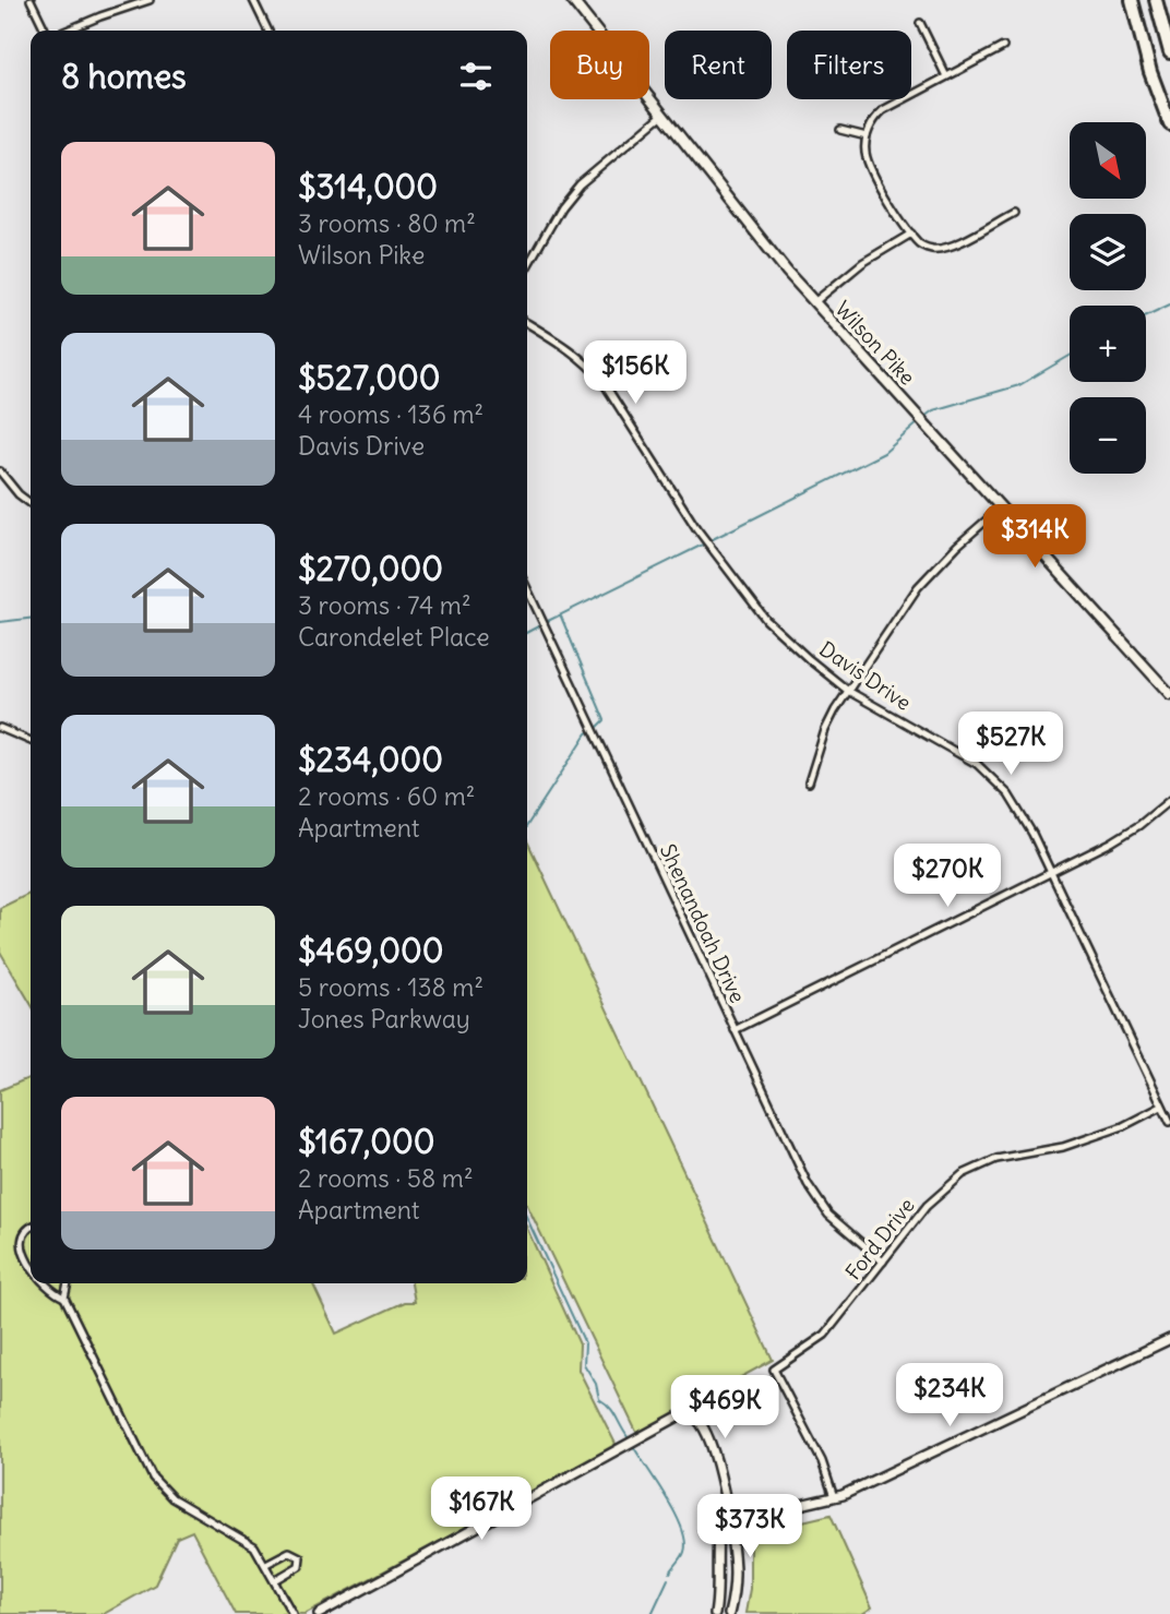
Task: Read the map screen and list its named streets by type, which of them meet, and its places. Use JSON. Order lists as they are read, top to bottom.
{
  "streets": {
    "main road": ["Wilson Pike"],
    "street": ["Davis Drive", "Shenandoah Drive", "Ford Drive"]
  },
  "crossings": [
    ["Davis Drive", "Ford Drive"],
    ["Shenandoah Drive", "Ford Drive"]
  ],
  "north": "bottom right",
  "page": {
    "chip": ["Buy", "Rent", "Filters"],
    "heading": "8 homes",
    "map_buttons": ["+", "−"],
    "list": [
      {
        "name": "$314,000",
        "note": "3 rooms · 80 m² · Wilson Pike"
      },
      {
        "name": "$527,000",
        "note": "4 rooms · 136 m² · Davis Drive"
      },
      {
        "name": "$270,000",
        "note": "3 rooms · 74 m² · Carondelet Place"
      },
      {
        "name": "$234,000",
        "note": "2 rooms · 60 m² · Apartment"
      },
      {
        "name": "$469,000",
        "note": "5 rooms · 138 m² · Jones Parkway"
      },
      {
        "name": "$167,000",
        "note": "2 rooms · 58 m² · Apartment"
      }
    ],
    "price": [
      "$156K",
      "$314K",
      "$527K",
      "$270K",
      "$234K",
      "$469K",
      "$167K",
      "$373K"
    ]
  }
}
